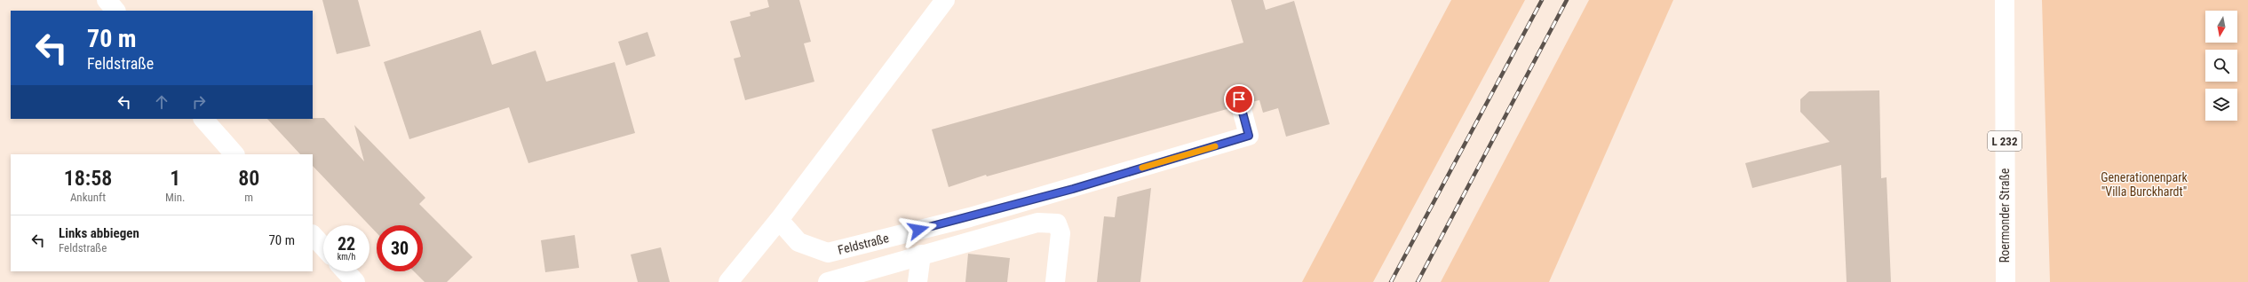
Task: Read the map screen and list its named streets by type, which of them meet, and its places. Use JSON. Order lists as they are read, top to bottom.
{
  "streets": {
    "street": ["L 232", "Roermonder Straße", "Feldstraße"]
  },
  "parks": ["Generationenpark \"Villa Burckhardt\""],
  "north": "bottom",
  "page": {
    "turn": ["70 m", "Feldstraße"],
    "eta": [
      "18:58",
      "Ankunft",
      "1",
      "Min.",
      "80",
      "m"
    ],
    "list": [
      {
        "name": "Links abbiegen",
        "note": "Feldstraße",
        "value": "70 m"
      }
    ],
    "speed": "22 km/h",
    "limit": "30"
  }
}
